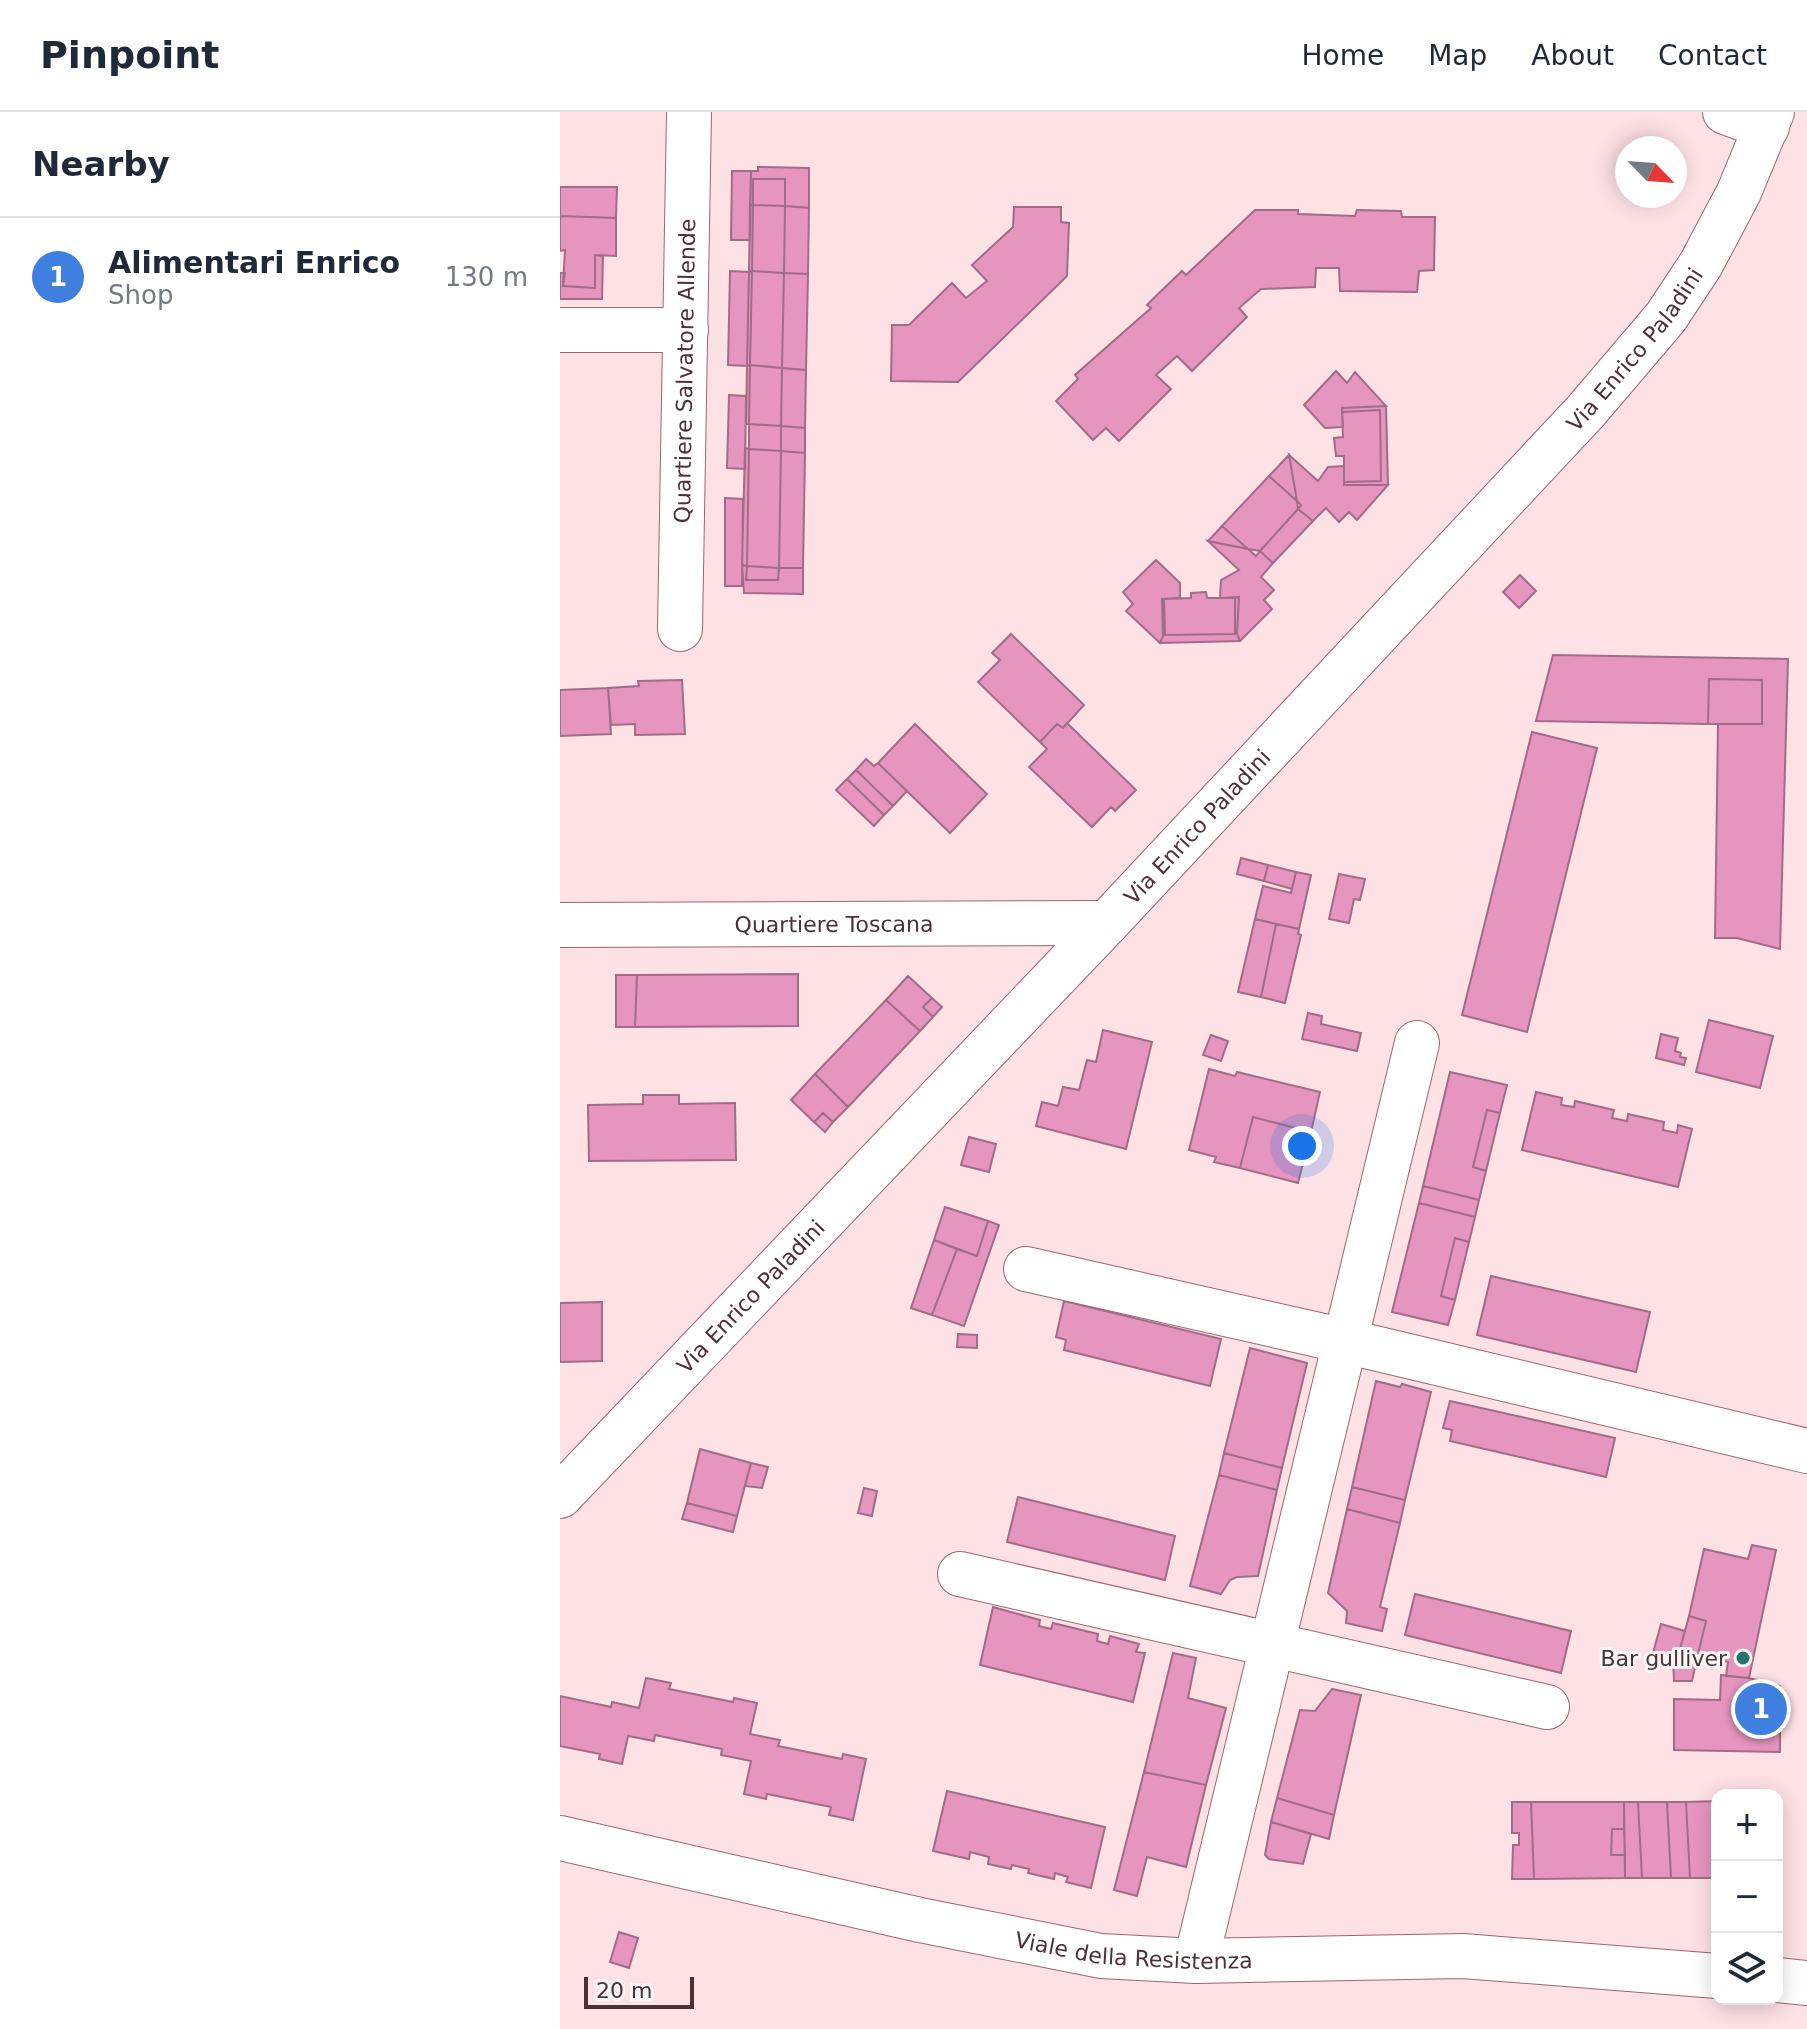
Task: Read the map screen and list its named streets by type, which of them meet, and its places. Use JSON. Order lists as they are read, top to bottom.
{
  "streets": {
    "street": [
      "Via Enrico Paladini",
      "Quartiere Salvatore Allende",
      "Quartiere Toscana",
      "Viale della Resistenza"
    ]
  },
  "crossings": [
    ["Via Enrico Paladini", "Quartiere Toscana"]
  ],
  "places": ["Bar gulliver"],
  "scale_bar": "20 m",
  "north": "bottom right",
  "page": {
    "header": "Pinpoint",
    "nav": [
      "Home",
      "Map",
      "About",
      "Contact"
    ],
    "heading": "Nearby",
    "list": [
      {
        "mark": "1",
        "name": "Alimentari Enrico",
        "note": "Shop",
        "value": "130 m"
      }
    ],
    "pins": "1",
    "map_buttons": ["+", "−"],
    "scale": "20 m"
  }
}
